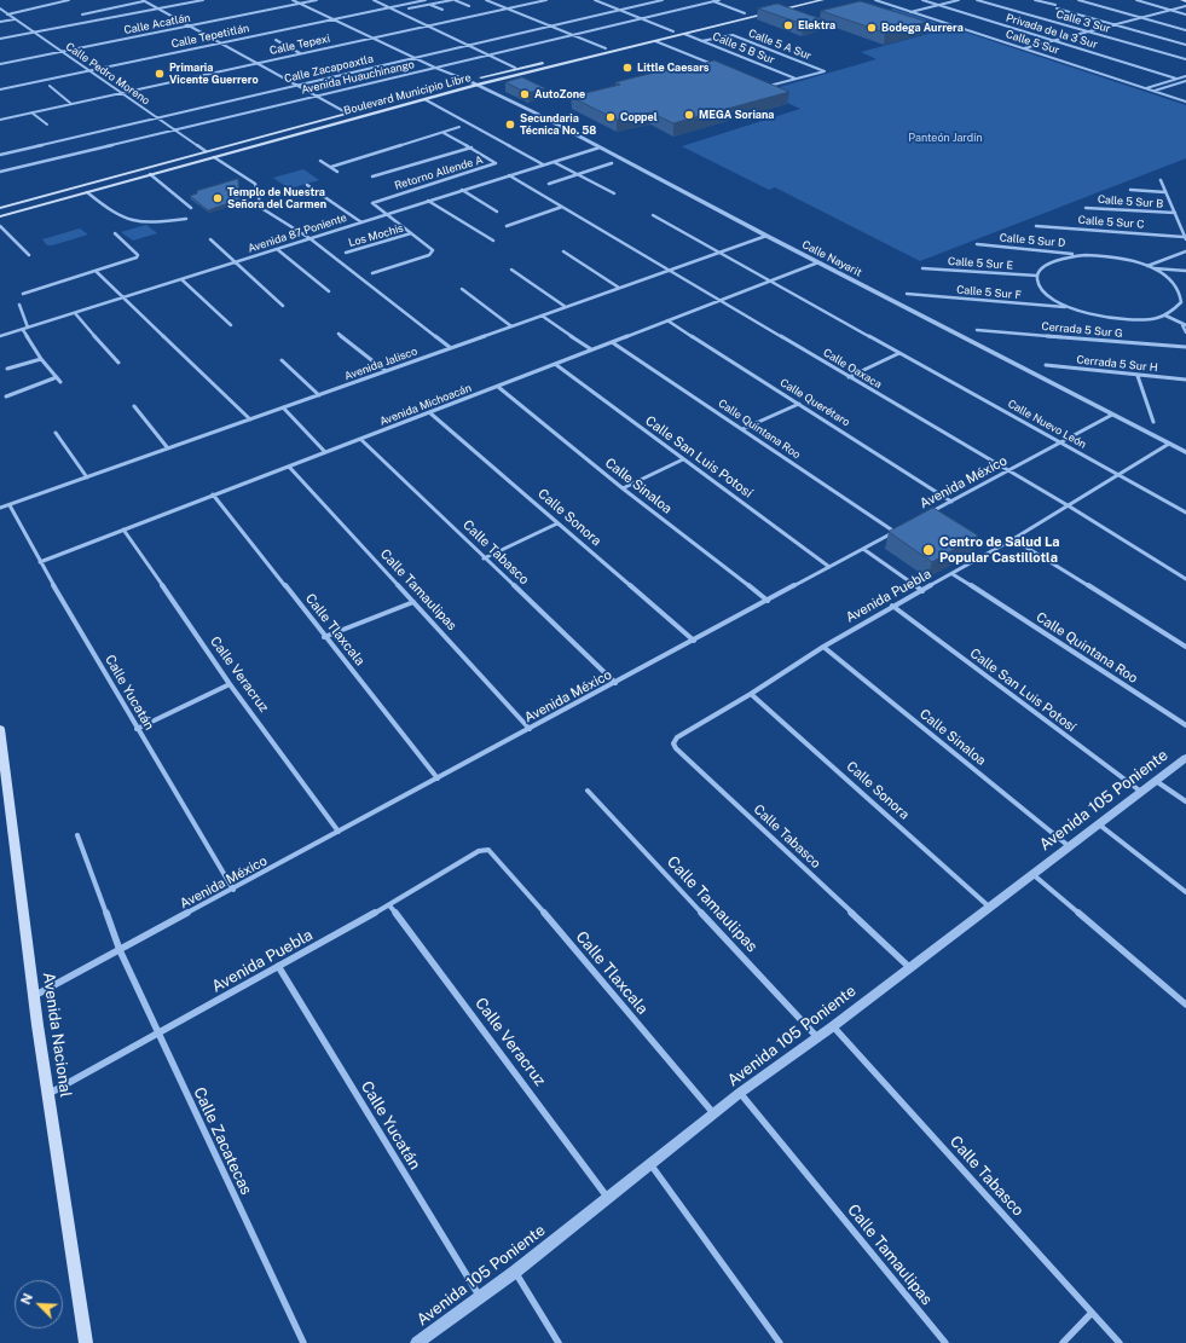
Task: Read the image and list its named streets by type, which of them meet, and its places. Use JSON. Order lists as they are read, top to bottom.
{
  "streets": {
    "main road": ["Boulevard Municipio Libre", "Avenida Nacional"],
    "street": [
      "Calle 3 Sur",
      "Calle Acatlán",
      "Privada de la 3 Sur",
      "Calle Tepetitlán",
      "Calle 5 Sur",
      "Calle Tepexi",
      "Calle 5 A Sur",
      "Calle 5 B Sur",
      "Calle Zacapoaxtla",
      "Calle Pedro Moreno",
      "Avenida Huauchinango",
      "Retorno Allende A",
      "Calle 5 Sur B",
      "Calle 5 Sur C",
      "Avenida 87 Poniente",
      "Los Mochis",
      "Calle 5 Sur D",
      "Calle Nayarit",
      "Calle 5 Sur E",
      "Calle 5 Sur F",
      "Cerrada 5 Sur G",
      "Avenida Jalisco",
      "Cerrada 5 Sur H",
      "Calle Oaxaca",
      "Calle Querétaro",
      "Avenida Michoacán",
      "Calle Nuevo León",
      "Calle Quintana Roo",
      "Calle San Luis Potosí",
      "Avenida México",
      "Calle Sinaloa",
      "Calle Sonora",
      "Calle Tabasco",
      "Calle Tamaulipas",
      "Avenida Puebla",
      "Calle Tlaxcala",
      "Calle Veracruz",
      "Calle Yucatán",
      "Avenida 105 Poniente",
      "Calle Zacatecas"
    ]
  },
  "crossings": [
    ["Calle Acatlán", "Calle Pedro Moreno"],
    ["Calle Tepetitlán", "Calle Pedro Moreno"],
    ["Calle Tepexi", "Calle Pedro Moreno"],
    ["Calle 5 A Sur", "Calle 5 B Sur"],
    ["Calle 5 B Sur", "Boulevard Municipio Libre"],
    ["Calle Zacapoaxtla", "Calle Pedro Moreno"],
    ["Calle Pedro Moreno", "Avenida Huauchinango"],
    ["Calle Pedro Moreno", "Boulevard Municipio Libre"],
    ["Boulevard Municipio Libre", "Calle Nayarit"],
    ["Retorno Allende A", "Avenida 87 Poniente"],
    ["Avenida 87 Poniente", "Calle Nayarit"],
    ["Avenida 87 Poniente", "Calle Oaxaca"],
    ["Calle Nayarit", "Avenida Jalisco"],
    ["Calle Nayarit", "Avenida Michoacán"],
    ["Calle Nayarit", "Avenida México"],
    ["Calle Nayarit", "Avenida Puebla"],
    ["Avenida Jalisco", "Calle Oaxaca"],
    ["Avenida Jalisco", "Calle Nuevo León"],
    ["Avenida Jalisco", "Calle Yucatán"],
    ["Calle Oaxaca", "Avenida Michoacán"],
    ["Calle Oaxaca", "Avenida México"],
    ["Calle Oaxaca", "Avenida Puebla"],
    ["Calle Querétaro", "Avenida Michoacán"],
    ["Calle Querétaro", "Avenida México"],
    ["Avenida Michoacán", "Calle Nuevo León"],
    ["Avenida Michoacán", "Calle Quintana Roo"],
    ["Avenida Michoacán", "Calle San Luis Potosí"],
    ["Avenida Michoacán", "Calle Sinaloa"],
    ["Avenida Michoacán", "Calle Sonora"],
    ["Avenida Michoacán", "Calle Tabasco"],
    ["Avenida Michoacán", "Calle Tamaulipas"],
    ["Avenida Michoacán", "Calle Tlaxcala"],
    ["Avenida Michoacán", "Calle Veracruz"],
    ["Avenida Michoacán", "Calle Yucatán"],
    ["Calle Nuevo León", "Avenida México"],
    ["Calle Nuevo León", "Avenida Puebla"],
    ["Calle Quintana Roo", "Avenida México"],
    ["Calle Quintana Roo", "Avenida Puebla"],
    ["Calle San Luis Potosí", "Avenida México"],
    ["Calle San Luis Potosí", "Avenida Puebla"],
    ["Calle San Luis Potosí", "Avenida 105 Poniente"],
    ["Avenida México", "Calle Sinaloa"],
    ["Avenida México", "Calle Sonora"],
    ["Avenida México", "Calle Tabasco"],
    ["Avenida México", "Calle Tamaulipas"],
    ["Avenida México", "Calle Tlaxcala"],
    ["Avenida México", "Calle Veracruz"],
    ["Avenida México", "Calle Yucatán"],
    ["Avenida México", "Avenida Nacional"],
    ["Avenida México", "Calle Zacatecas"],
    ["Calle Sinaloa", "Avenida Puebla"],
    ["Calle Sinaloa", "Avenida 105 Poniente"],
    ["Calle Sonora", "Avenida Puebla"],
    ["Calle Sonora", "Avenida 105 Poniente"],
    ["Calle Tabasco", "Avenida Puebla"],
    ["Calle Tabasco", "Avenida 105 Poniente"],
    ["Calle Tamaulipas", "Avenida 105 Poniente"],
    ["Avenida Puebla", "Calle Tlaxcala"],
    ["Avenida Puebla", "Calle Veracruz"],
    ["Avenida Puebla", "Calle Yucatán"],
    ["Avenida Puebla", "Avenida Nacional"],
    ["Avenida Puebla", "Calle Zacatecas"],
    ["Calle Tlaxcala", "Avenida 105 Poniente"],
    ["Calle Veracruz", "Avenida 105 Poniente"],
    ["Calle Yucatán", "Avenida 105 Poniente"]
  ],
  "parks": ["Panteón Jardín"],
  "places": [
    "Elektra",
    "Bodega Aurrera",
    "Little Caesars",
    "Primaria Vicente Guerrero",
    "AutoZone",
    "MEGA Soriana",
    "Coppel",
    "Secundaria Técnica No. 58",
    "Templo de Nuestra Señora del Carmen",
    "Centro de Salud La Popular Castillotla"
  ],
  "north": "top left"
}
